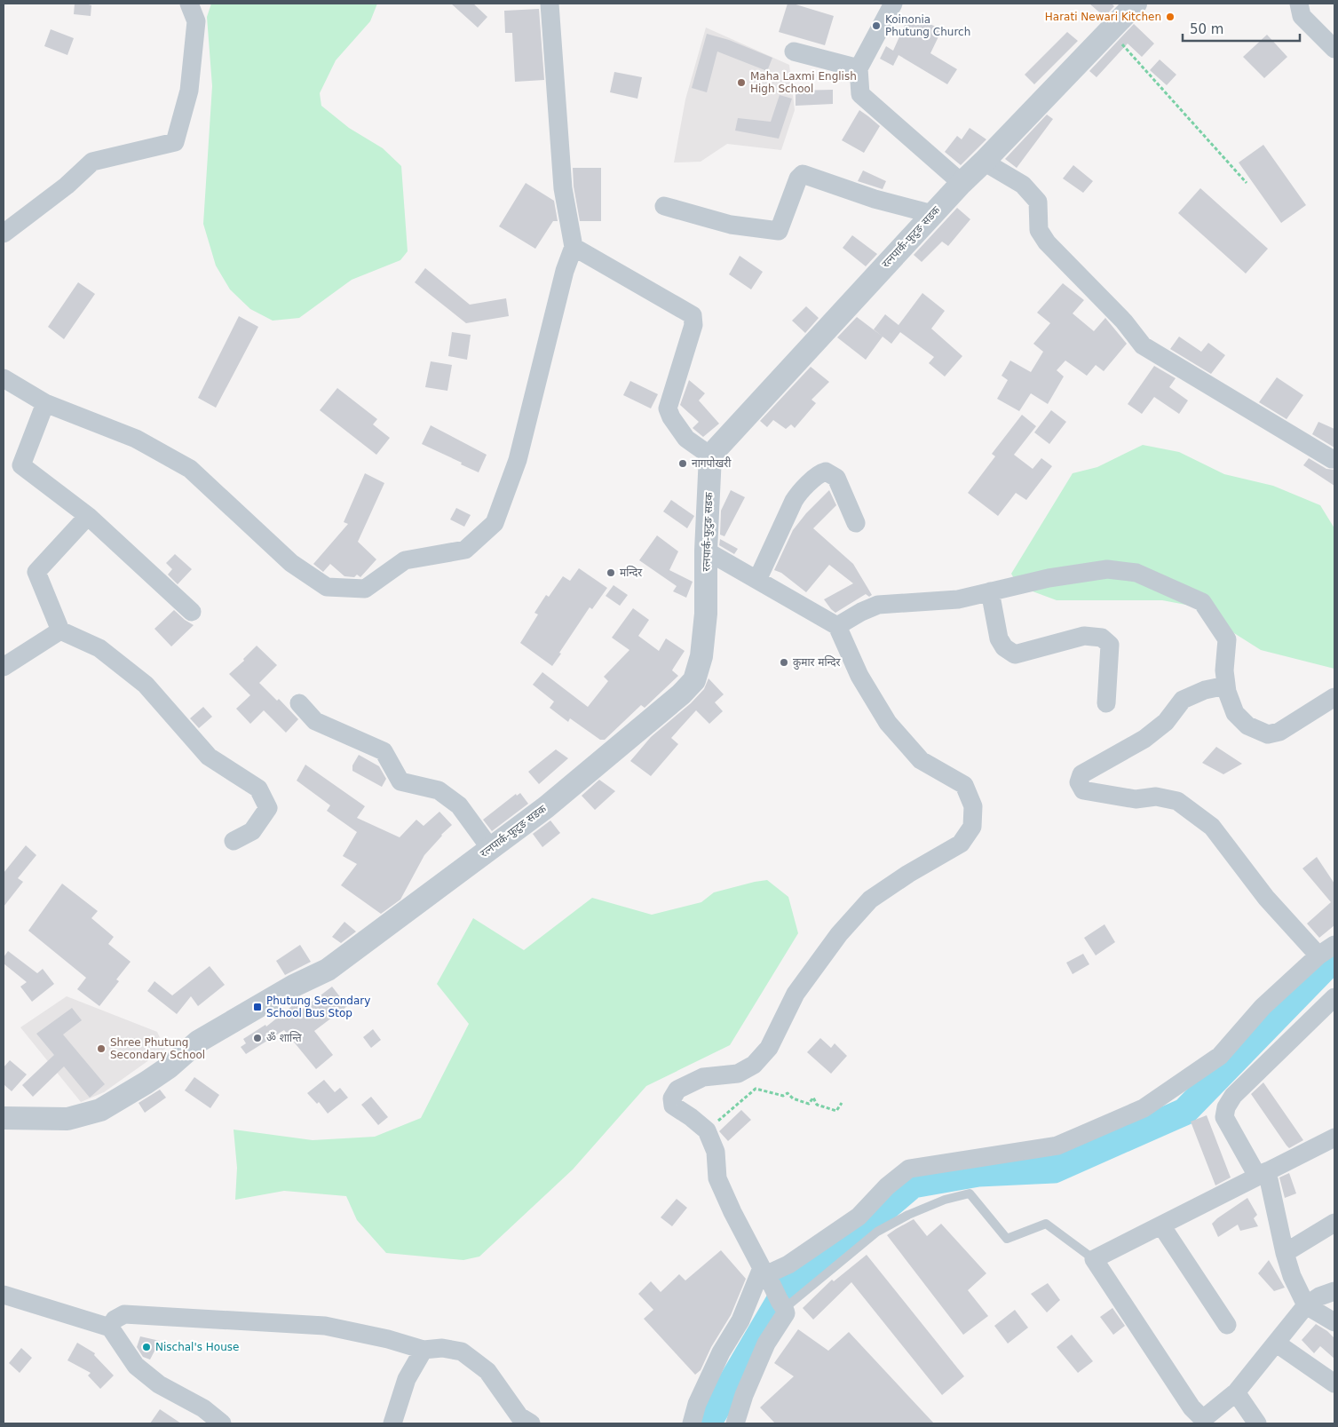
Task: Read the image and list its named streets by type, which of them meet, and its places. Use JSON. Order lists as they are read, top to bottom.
{
  "streets": {
    "street": ["रत्नपार्क-फुटुङ सडक"]
  },
  "places": {
    "other": [
      "Harati Newari Kitchen",
      "Koinonia Phutung Church",
      "Maha Laxmi English High School",
      "नागपोखरी",
      "मन्दिर",
      "कुमार मन्दिर",
      "ॐ शान्ति",
      "Shree Phutung Secondary School",
      "Nischal's House"
    ],
    "transit": ["Phutung Secondary School Bus Stop"]
  },
  "scale_bar": "50 m"
}
